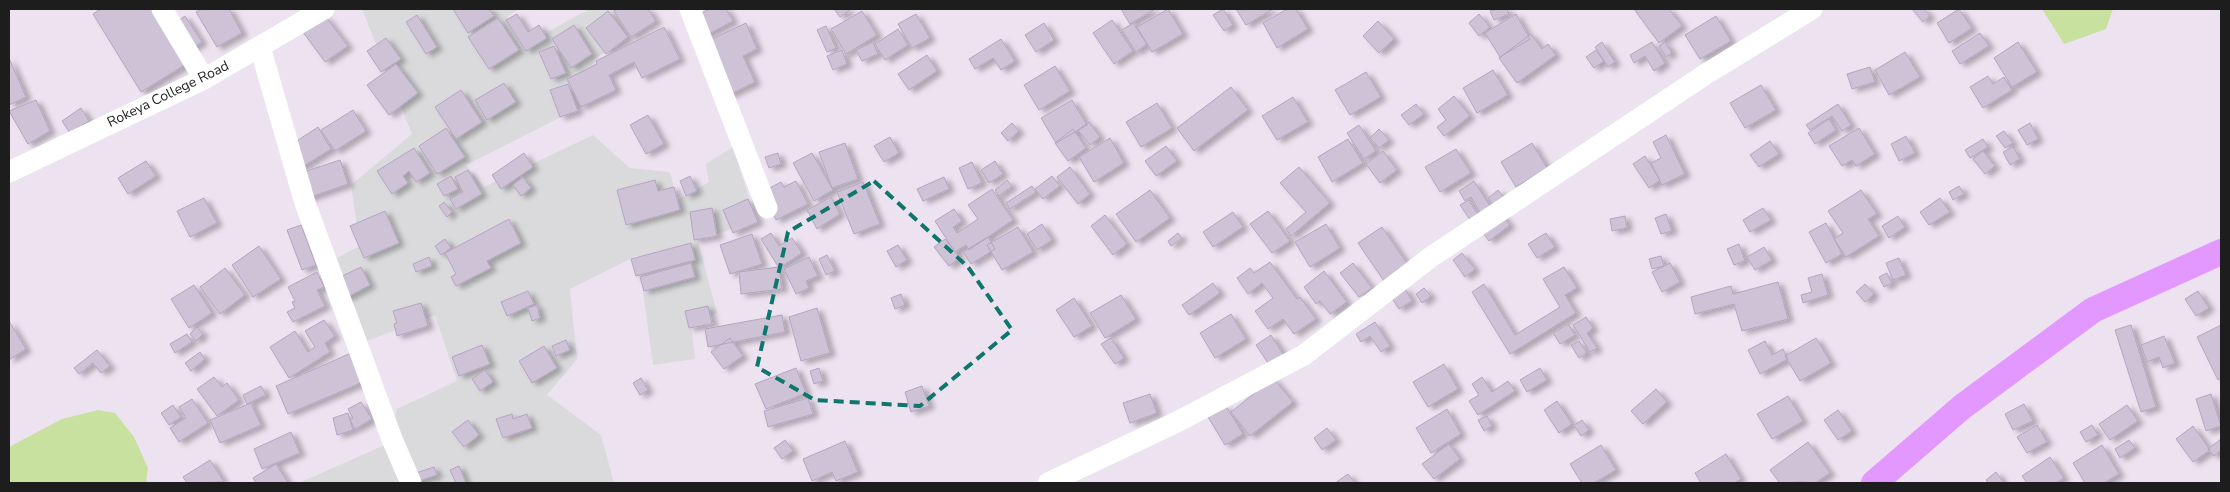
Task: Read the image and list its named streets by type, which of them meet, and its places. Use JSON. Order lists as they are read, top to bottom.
{
  "streets": {
    "street": ["Rokeya College Road"]
  }
}
